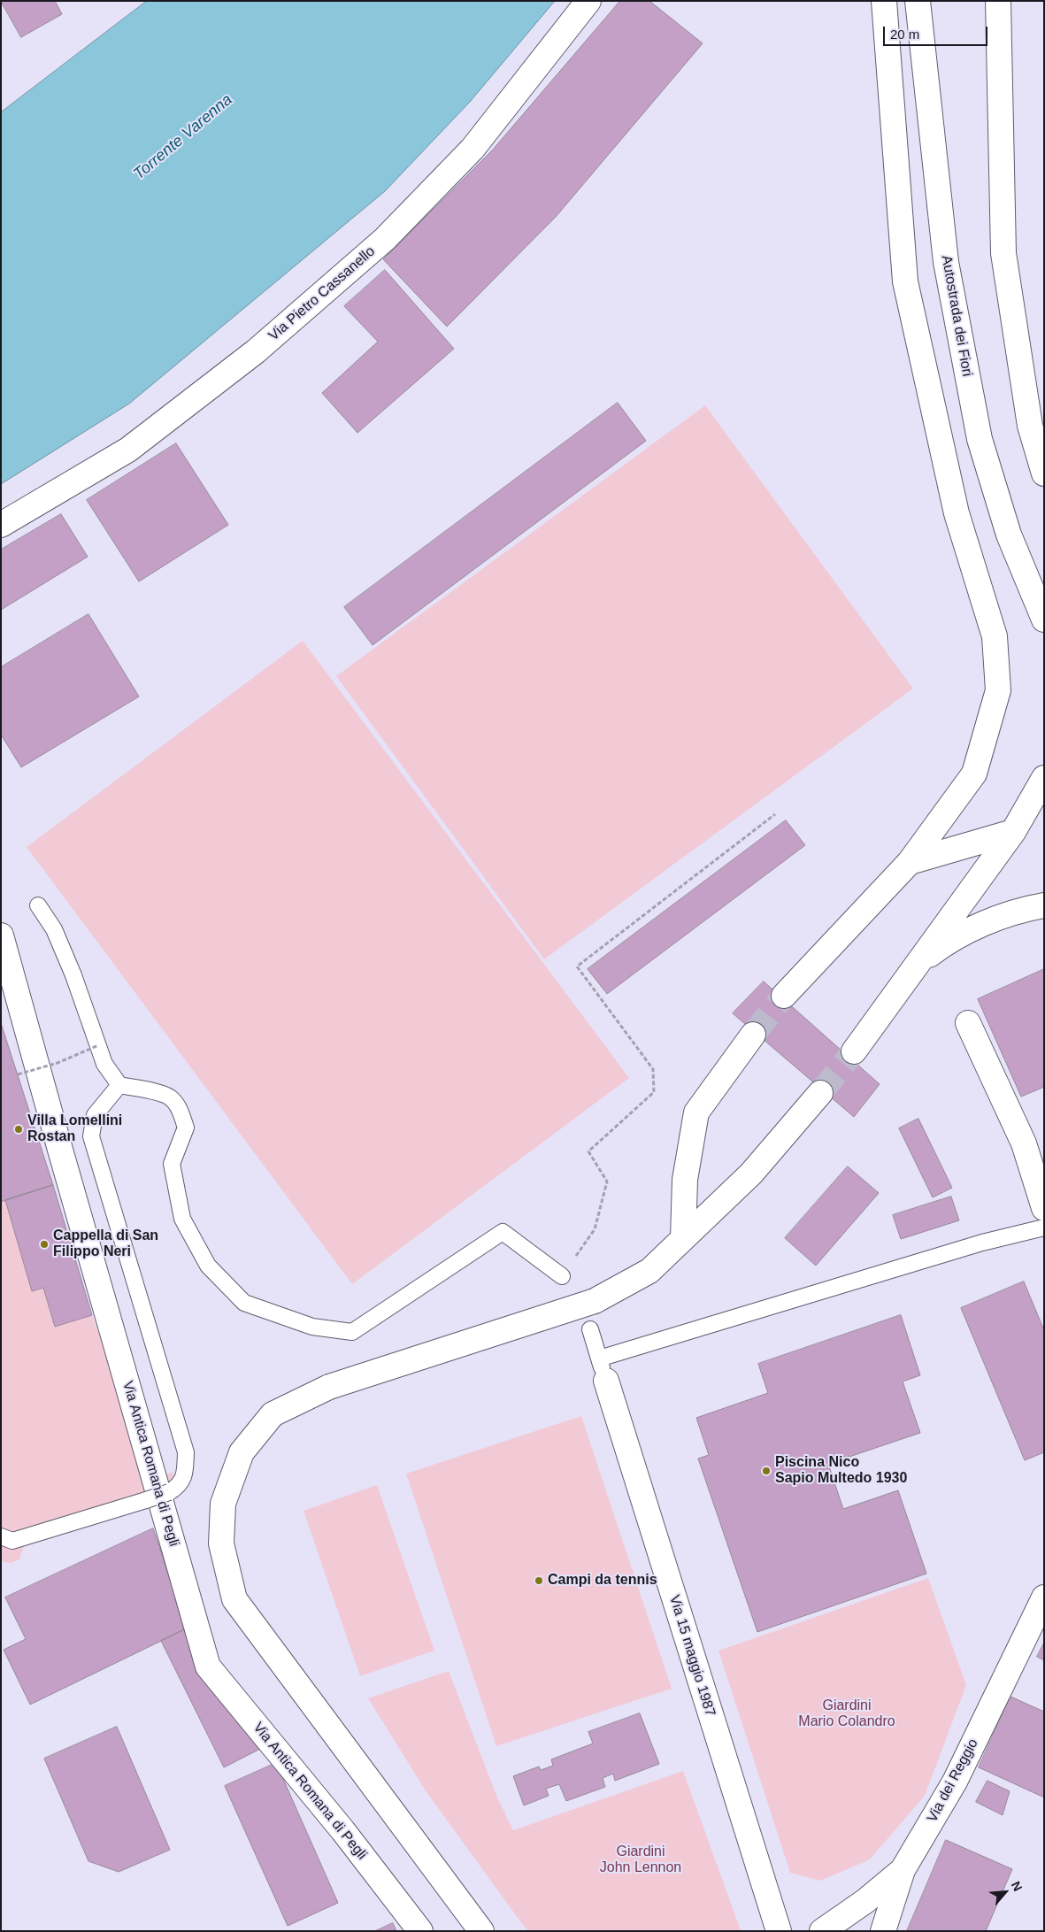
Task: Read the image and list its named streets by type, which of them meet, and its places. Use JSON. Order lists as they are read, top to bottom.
{
  "streets": {
    "main road": [
      "Via Pietro Cassanello",
      "Autostrada dei Fiori",
      "Via Antica Romana di Pegli",
      "Via 15 maggio 1987",
      "Via dei Reggio"
    ]
  },
  "water": ["Torrente Varenna"],
  "parks": ["Giardini Mario Colandro", "Giardini John Lennon"],
  "places": [
    "Villa Lomellini Rostan",
    "Cappella di San Filippo Neri",
    "Piscina Nico Sapio Multedo 1930",
    "Campi da tennis"
  ],
  "scale_bar": "20 m",
  "north": "top right"
}
